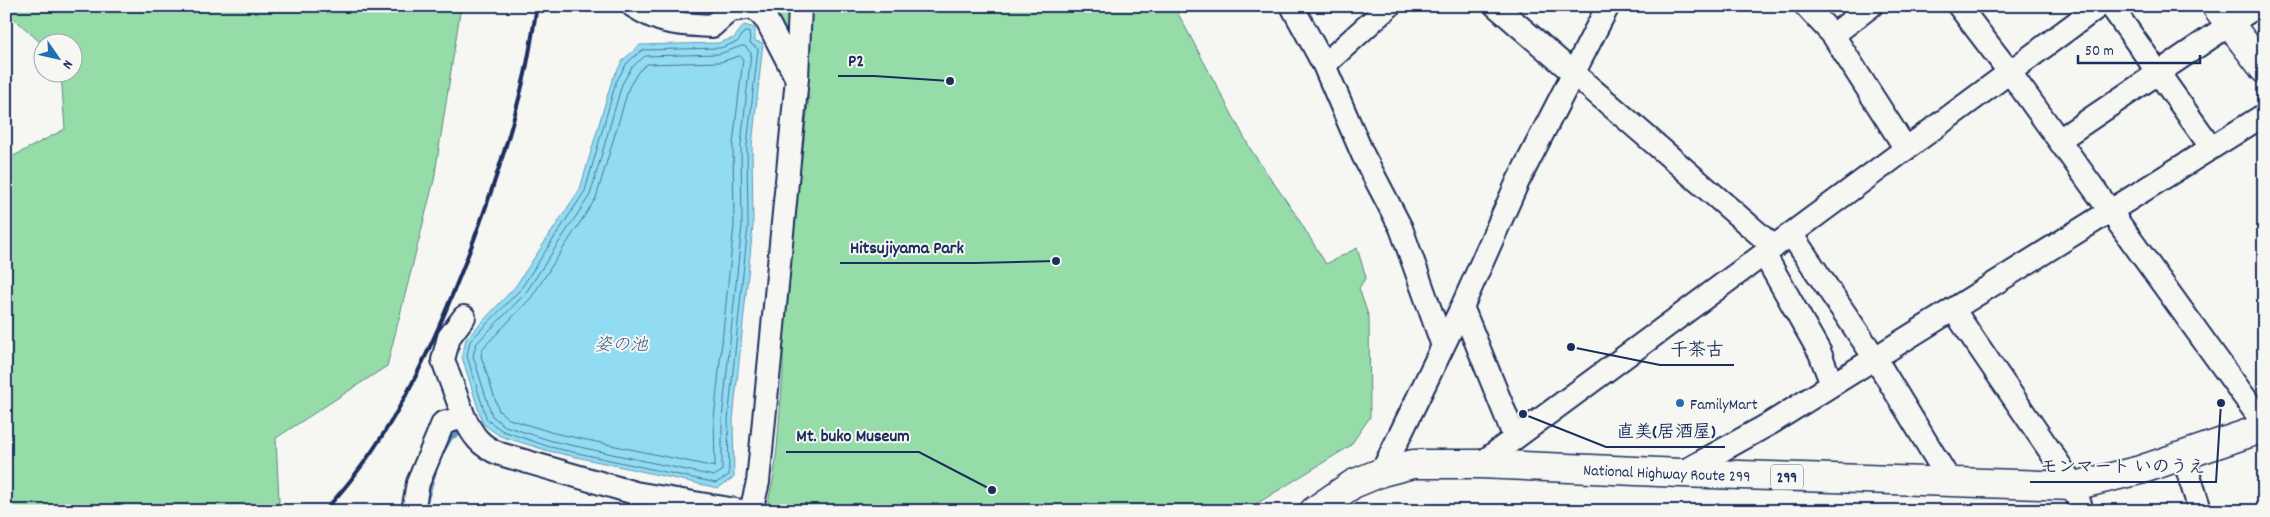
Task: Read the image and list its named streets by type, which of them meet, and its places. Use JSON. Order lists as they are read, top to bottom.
{
  "streets": {
    "highway": ["National Highway Route 299", "299"]
  },
  "water": ["姿の池"],
  "places": [
    "P2",
    "Hitsujiyama Park",
    "千茶古",
    "FamilyMart",
    "モンマート いのうえ",
    "直美(居酒屋)",
    "Mt. buko Museum"
  ],
  "scale_bar": "50 m",
  "north": "bottom right"
}
